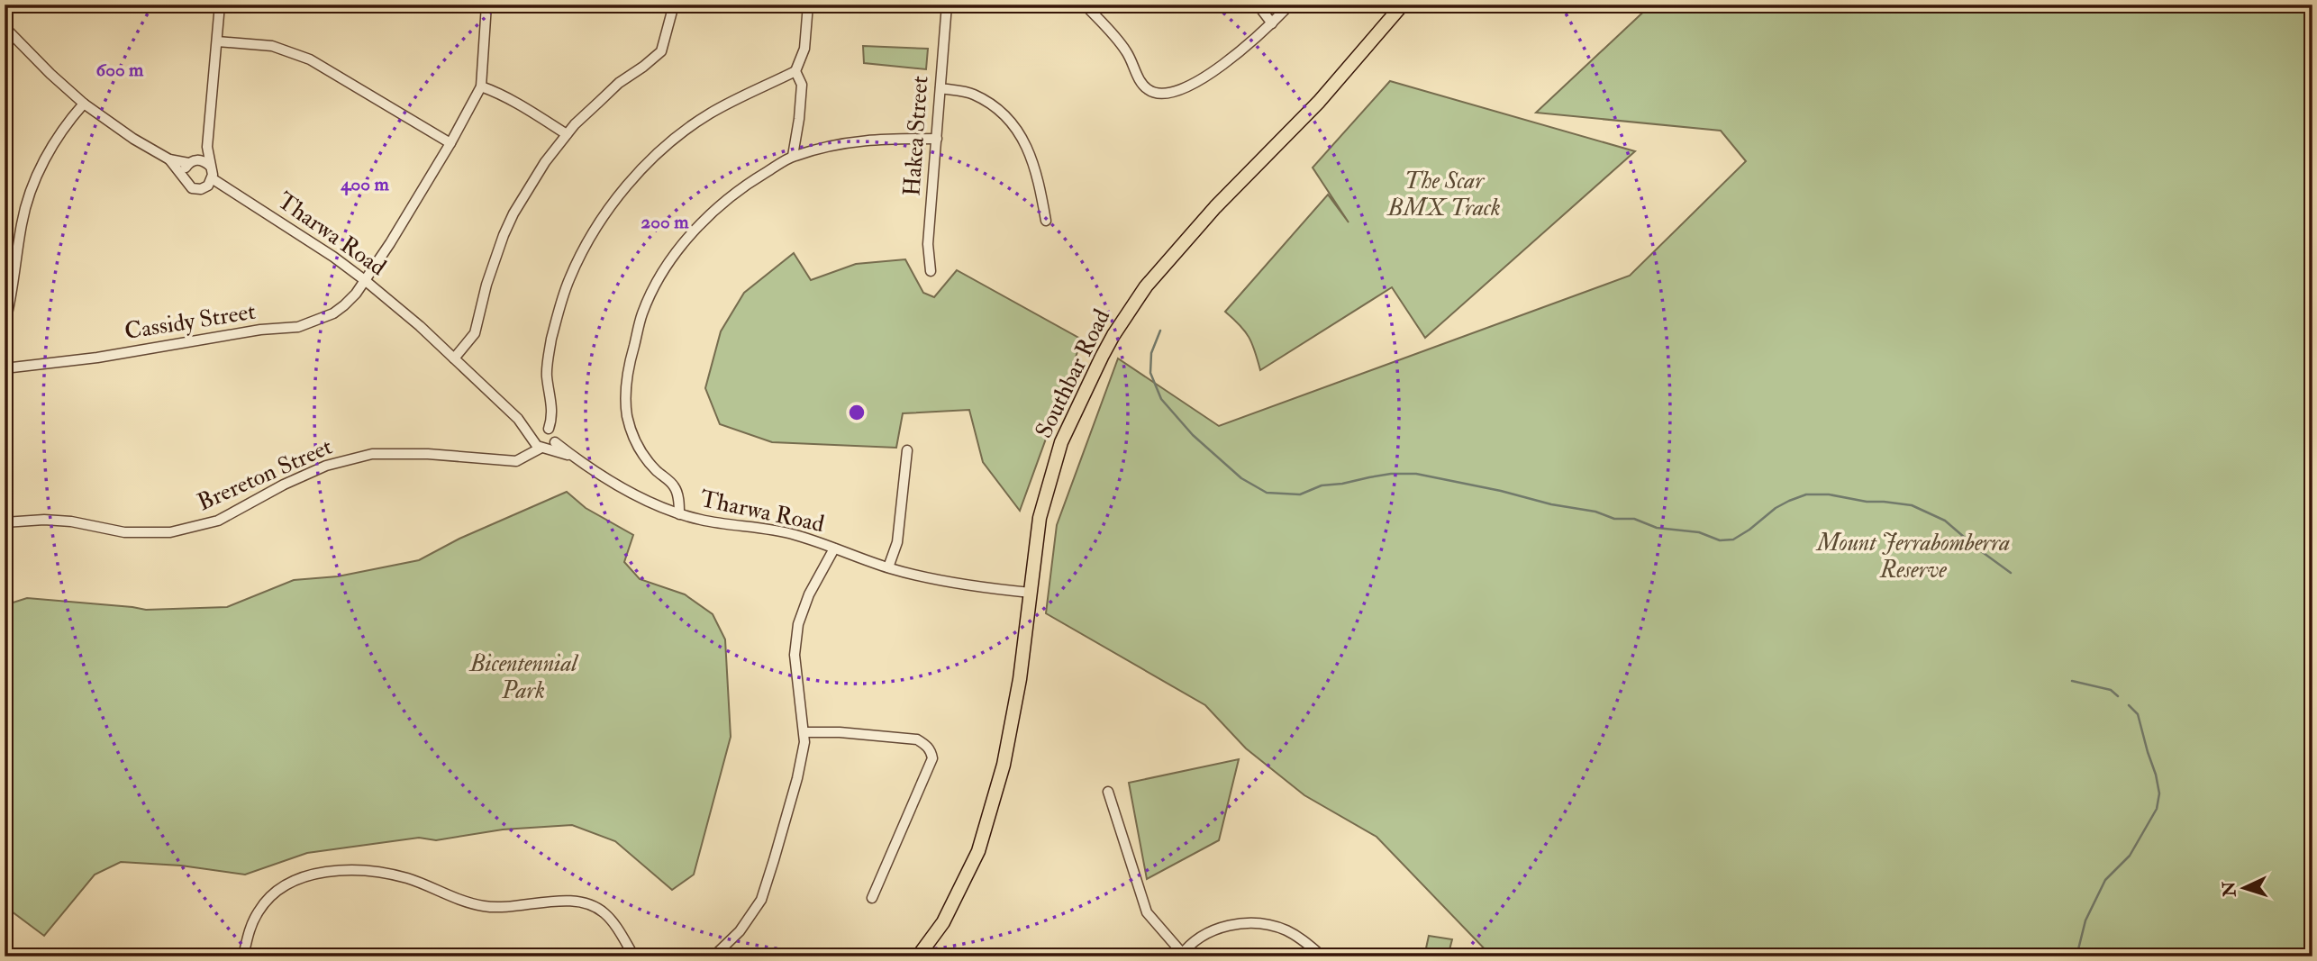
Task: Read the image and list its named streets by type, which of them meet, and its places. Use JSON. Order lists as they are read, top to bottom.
{
  "streets": {
    "main road": ["Southbar Road"],
    "street": [
      "Hakea Street",
      "Tharwa Road",
      "Cassidy Street",
      "Brereton Street"
    ]
  },
  "crossings": [
    ["Tharwa Road", "Cassidy Street"],
    ["Tharwa Road", "Southbar Road"],
    ["Tharwa Road", "Brereton Street"]
  ],
  "parks": ["The Scar BMX Track", "Mount Jerrabomberra Reserve", "Bicentennial Park"],
  "north": "left",
  "rings": ["600 m", "400 m", "200 m"]
}
